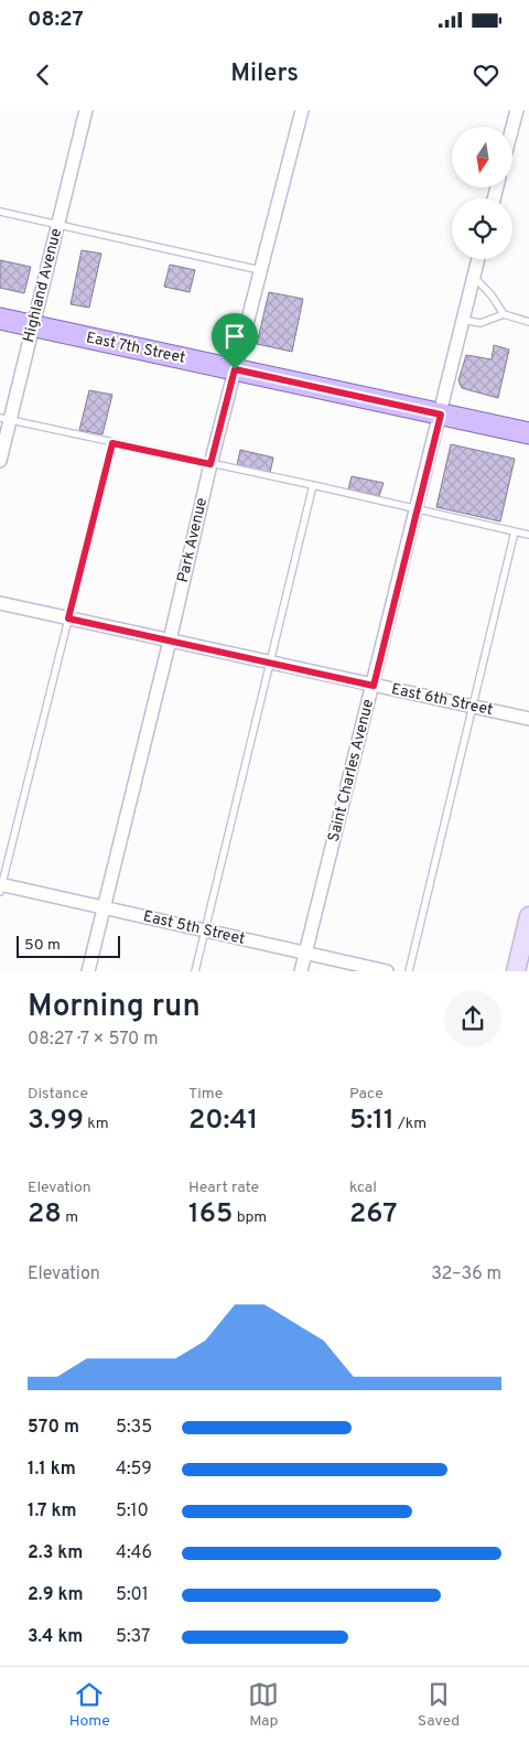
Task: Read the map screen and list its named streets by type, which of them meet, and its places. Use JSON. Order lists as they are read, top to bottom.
{
  "streets": {
    "main road": ["East 7th Street"],
    "street": [
      "Highland Avenue",
      "Park Avenue",
      "East 6th Street",
      "Saint Charles Avenue",
      "East 5th Street"
    ]
  },
  "crossings": [
    ["Highland Avenue", "East 7th Street"],
    ["East 7th Street", "Park Avenue"],
    ["East 7th Street", "Saint Charles Avenue"],
    ["Park Avenue", "East 6th Street"],
    ["Park Avenue", "East 5th Street"],
    ["East 6th Street", "Saint Charles Avenue"],
    ["Saint Charles Avenue", "East 5th Street"]
  ],
  "scale_bar": "50 m",
  "north": "bottom",
  "page": {
    "status": "08:27",
    "header": "Milers",
    "scale": "50 m",
    "heading": ["Morning run", "08:27 · 7 × 570 m"],
    "stats": [
      ["Distance", "3.99 km"],
      ["Time", "20:41"],
      ["Pace", "5:11 /km"],
      ["Elevation", "28 m"],
      ["Heart rate", "165 bpm"],
      ["kcal", "267"]
    ],
    "chart": ["Elevation", "32–36 m"],
    "list": [
      {
        "name": "570 m",
        "note": "5:35"
      },
      {
        "name": "1.1 km",
        "note": "4:59"
      },
      {
        "name": "1.7 km",
        "note": "5:10"
      },
      {
        "name": "2.3 km",
        "note": "4:46"
      },
      {
        "name": "2.9 km",
        "note": "5:01"
      },
      {
        "name": "3.4 km",
        "note": "5:37"
      }
    ],
    "tabs": ["Home", "Map", "Saved"]
  }
}
